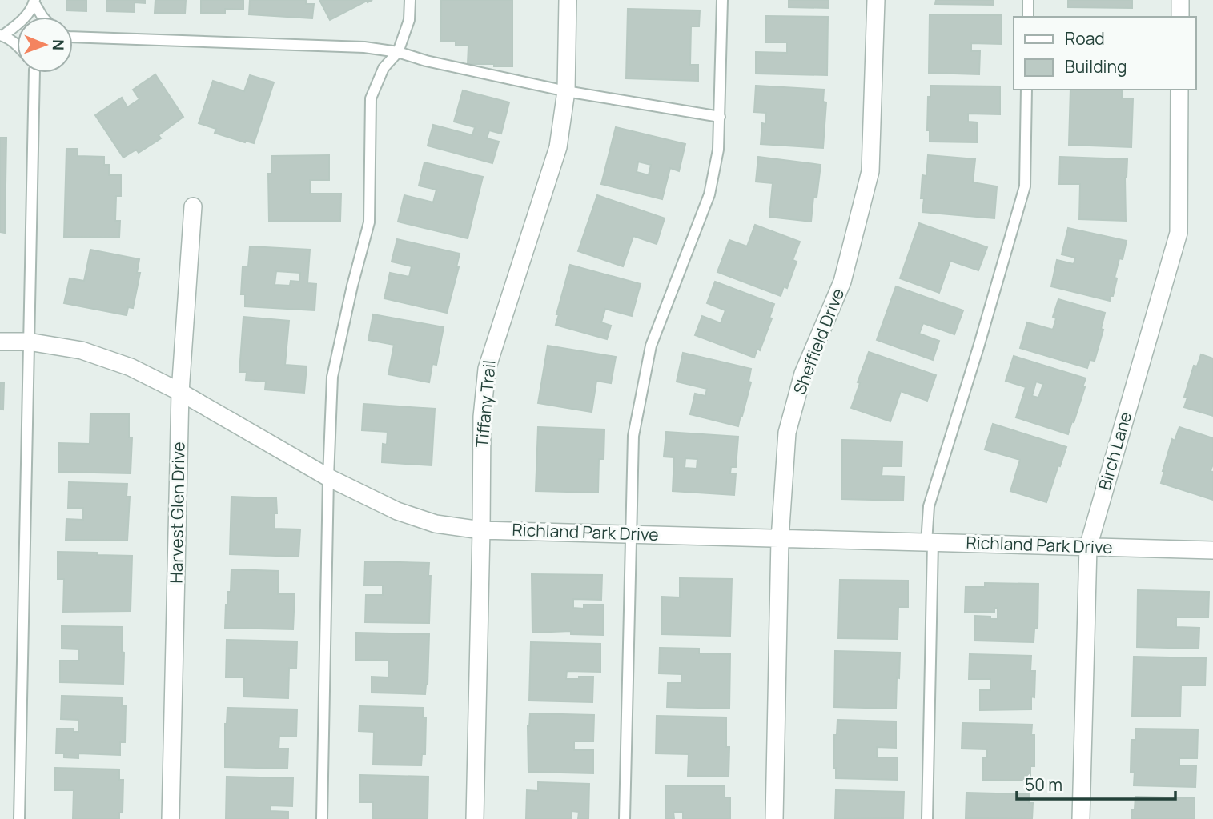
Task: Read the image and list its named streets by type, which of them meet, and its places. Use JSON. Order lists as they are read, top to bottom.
{
  "streets": {
    "street": [
      "Sheffield Drive",
      "Tiffany Trail",
      "Birch Lane",
      "Harvest Glen Drive",
      "Richland Park Drive"
    ]
  },
  "crossings": [
    ["Sheffield Drive", "Richland Park Drive"],
    ["Tiffany Trail", "Richland Park Drive"],
    ["Birch Lane", "Richland Park Drive"],
    ["Harvest Glen Drive", "Richland Park Drive"]
  ],
  "legend": ["Road", "Building"],
  "scale_bar": "50 m",
  "north": "right"
}
